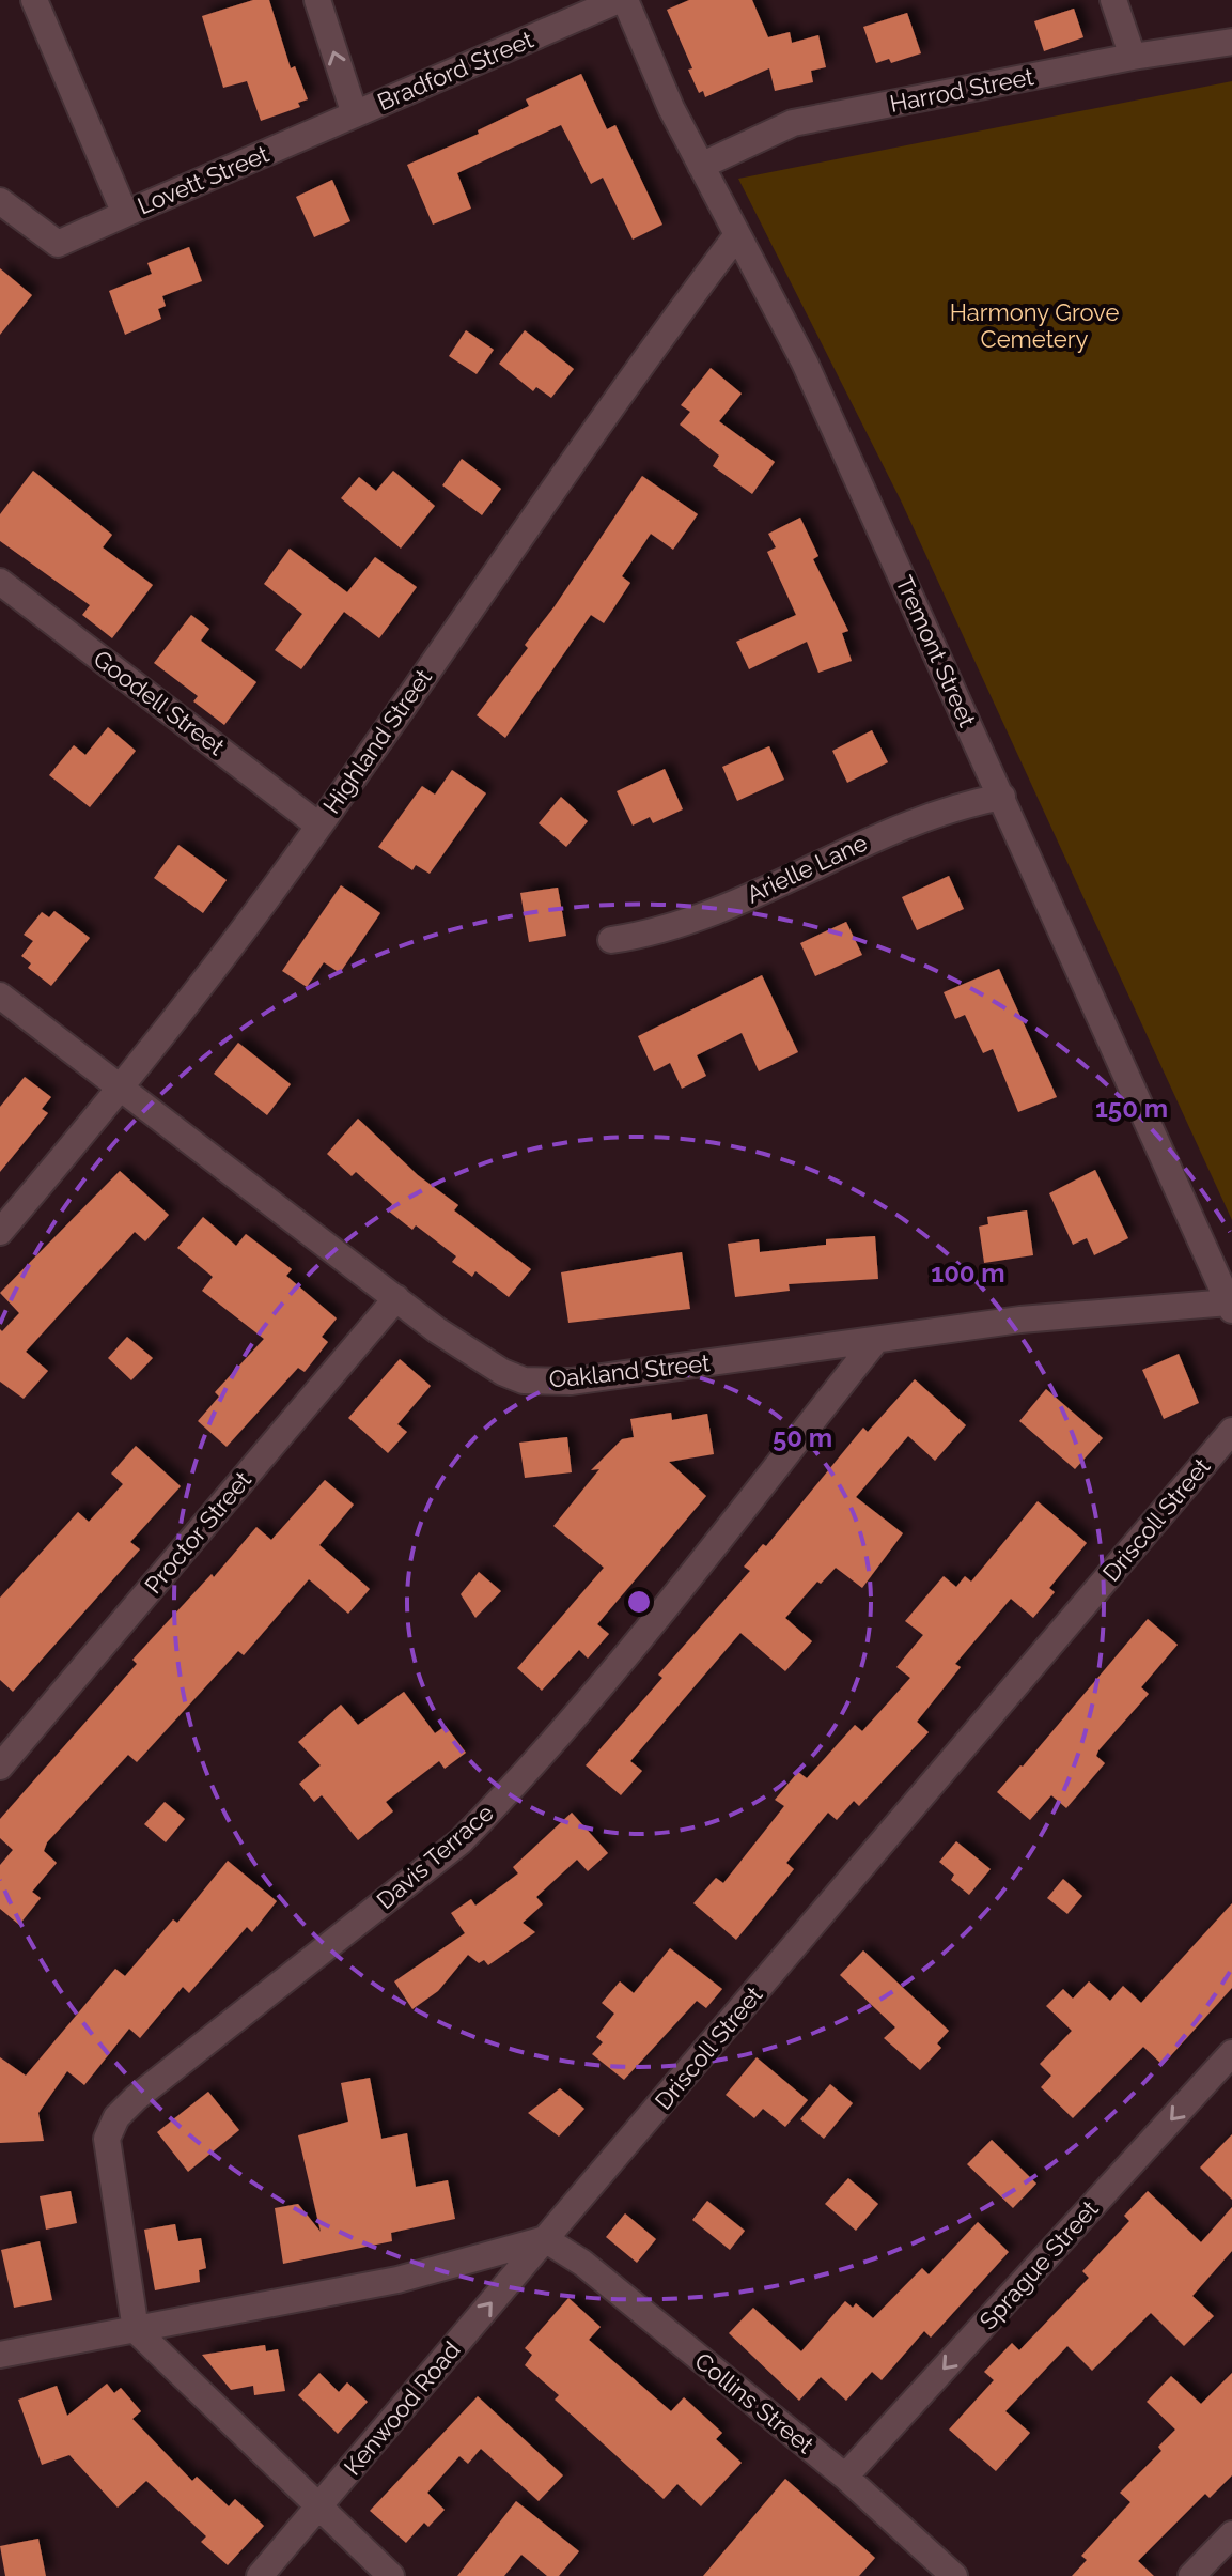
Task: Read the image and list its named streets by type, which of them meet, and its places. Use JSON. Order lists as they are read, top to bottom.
{
  "streets": {
    "street": [
      "Bradford Street",
      "Harrod Street",
      "Lovett Street",
      "Tremont Street",
      "Goodell Street",
      "Highland Street",
      "Arielle Lane",
      "Oakland Street",
      "Driscoll Street",
      "Proctor Street",
      "Davis Terrace",
      "Sprague Street",
      "Collins Street",
      "Kenwood Road"
    ]
  },
  "crossings": [
    ["Bradford Street", "Lovett Street"],
    ["Bradford Street", "Tremont Street"],
    ["Harrod Street", "Tremont Street"],
    ["Tremont Street", "Highland Street"],
    ["Tremont Street", "Arielle Lane"],
    ["Tremont Street", "Oakland Street"],
    ["Goodell Street", "Highland Street"],
    ["Highland Street", "Oakland Street"],
    ["Oakland Street", "Proctor Street"],
    ["Oakland Street", "Davis Terrace"],
    ["Driscoll Street", "Collins Street"],
    ["Driscoll Street", "Kenwood Road"],
    ["Sprague Street", "Collins Street"],
    ["Collins Street", "Kenwood Road"]
  ],
  "one_way": ["Sprague Street", "Kenwood Road"],
  "parks": ["Harmony Grove Cemetery"],
  "rings": ["150 m", "100 m", "50 m"]
}
